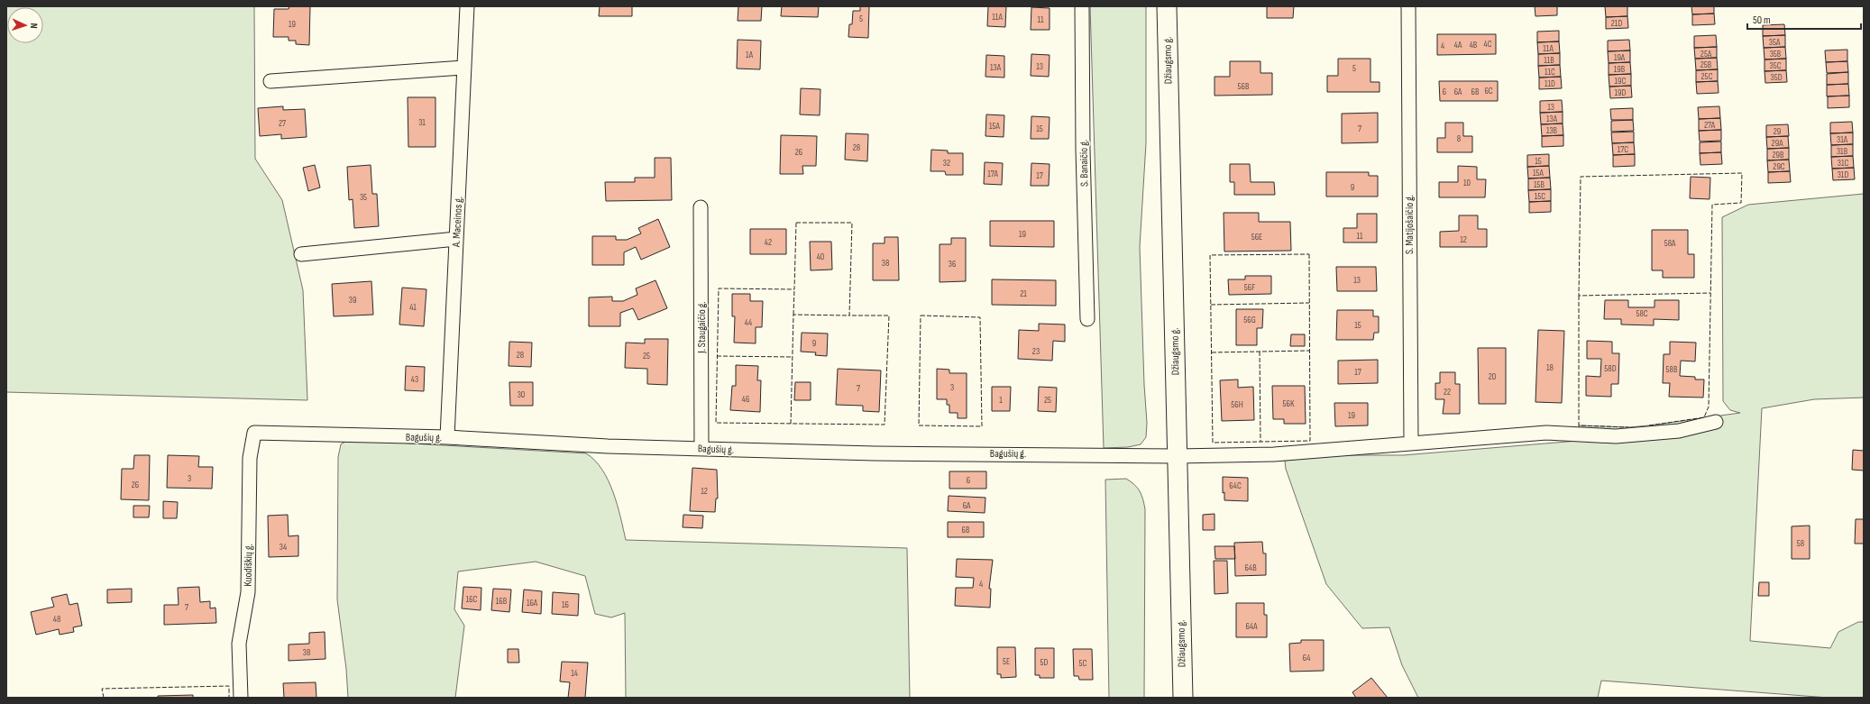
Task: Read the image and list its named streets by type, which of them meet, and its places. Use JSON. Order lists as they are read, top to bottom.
{
  "streets": {
    "street": [
      "Džiaugsmo g.",
      "S. Banaičio g.",
      "A. Maceinos g.",
      "S. Matijošaičio g.",
      "J. Staugaičio g.",
      "Bagušių g.",
      "Kuodiškių g."
    ]
  },
  "crossings": [
    ["Džiaugsmo g.", "Bagušių g."],
    ["A. Maceinos g.", "Bagušių g."],
    ["S. Matijošaičio g.", "Bagušių g."],
    ["J. Staugaičio g.", "Bagušių g."],
    ["Bagušių g.", "Kuodiškių g."]
  ],
  "house_numbers": [
    "11A",
    "5",
    "11",
    "21D",
    "19",
    "35A",
    "4C",
    "4A",
    "4B",
    "4",
    "11A",
    "25A",
    "35B",
    "1A",
    "19A",
    "11B",
    "25B",
    "35C",
    "13",
    "13A",
    "5",
    "19B",
    "11C",
    "25C",
    "35D",
    "19C",
    "11D",
    "56B",
    "6C",
    "6",
    "6A",
    "6B",
    "19D",
    "13",
    "13A",
    "31",
    "27",
    "27A",
    "15A",
    "15",
    "7",
    "13B",
    "29",
    "8",
    "31A",
    "29A",
    "28",
    "17C",
    "31B",
    "26",
    "29B",
    "15",
    "32",
    "31C",
    "29C",
    "15A",
    "17A",
    "31D",
    "17",
    "10",
    "15B",
    "9",
    "15C",
    "35",
    "19",
    "11",
    "56E",
    "12",
    "42",
    "58A",
    "40",
    "38",
    "36",
    "13",
    "56F",
    "21",
    "39",
    "41",
    "58C",
    "56G",
    "44",
    "15",
    "9",
    "23",
    "28",
    "25",
    "18",
    "58D",
    "58B",
    "17",
    "20",
    "43",
    "3",
    "7",
    "22",
    "30",
    "46",
    "1",
    "25",
    "56K",
    "56H",
    "19",
    "3",
    "6",
    "26",
    "64C",
    "12",
    "6A",
    "6B",
    "58",
    "34",
    "64B",
    "4",
    "16C",
    "16B",
    "16A",
    "16",
    "7",
    "48",
    "64A",
    "38",
    "64",
    "5E",
    "5D",
    "5C",
    "14"
  ],
  "scale_bar": "50 m",
  "north": "right"
}
